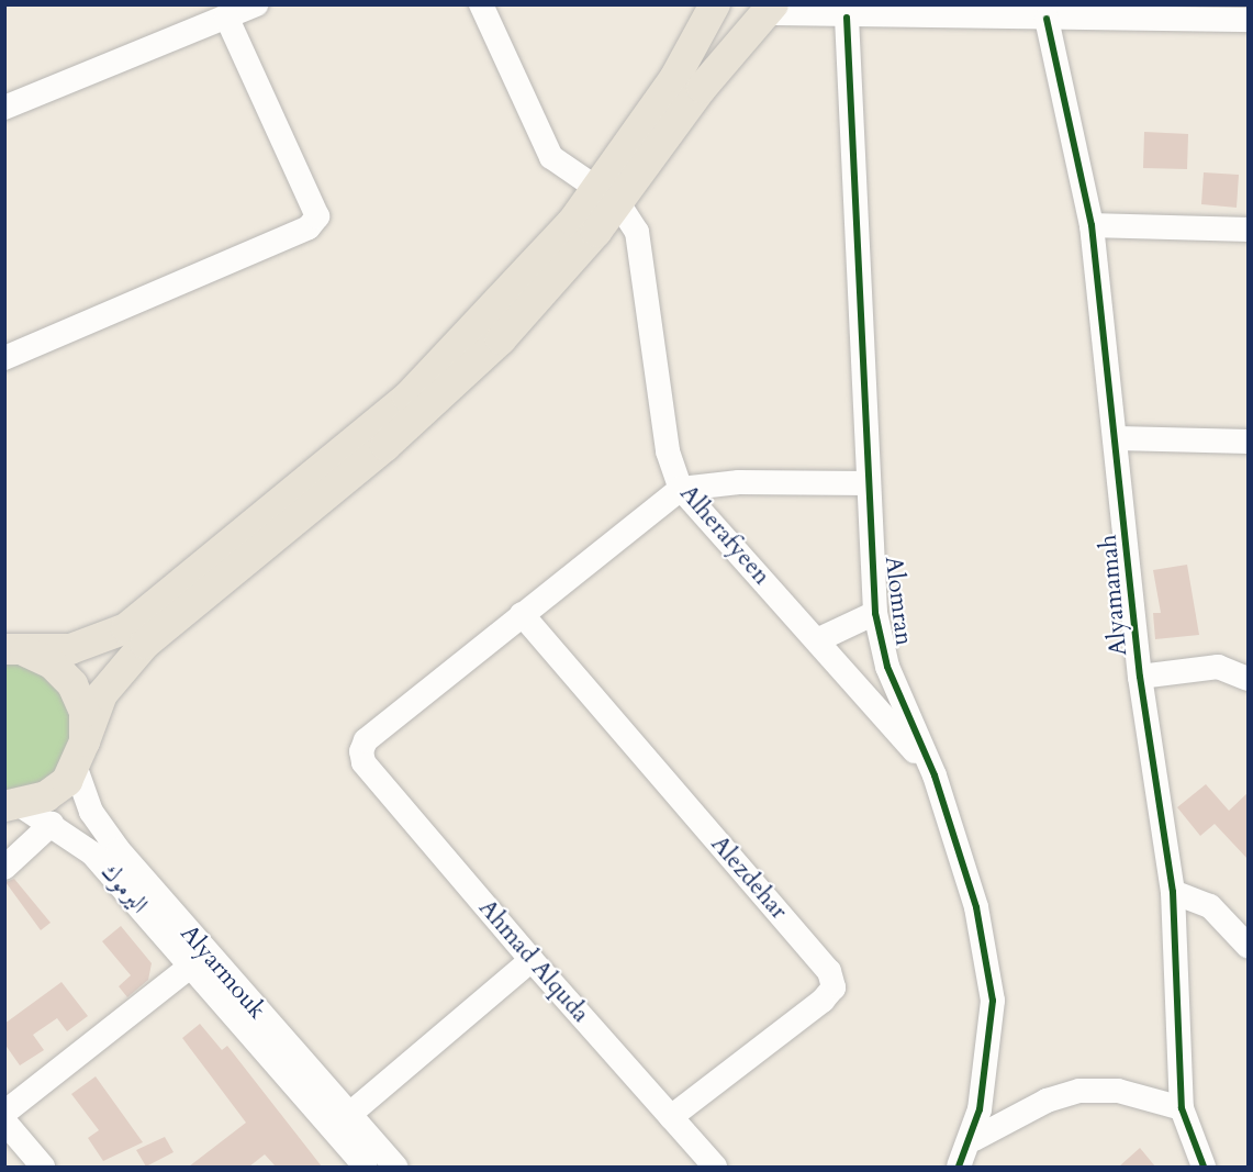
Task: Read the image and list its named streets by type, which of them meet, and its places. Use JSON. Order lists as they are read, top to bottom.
{
  "streets": {
    "street": [
      "Alherafyeen",
      "Alyamamah",
      "Alomran",
      "Alezdehar",
      "اليرموك",
      "Ahmad Alquda",
      "Alyarmouk"
    ]
  },
  "crossings": [
    ["Alherafyeen", "Alomran"],
    ["Alezdehar", "Ahmad Alquda"],
    ["اليرموك", "Alyarmouk"]
  ]
}
